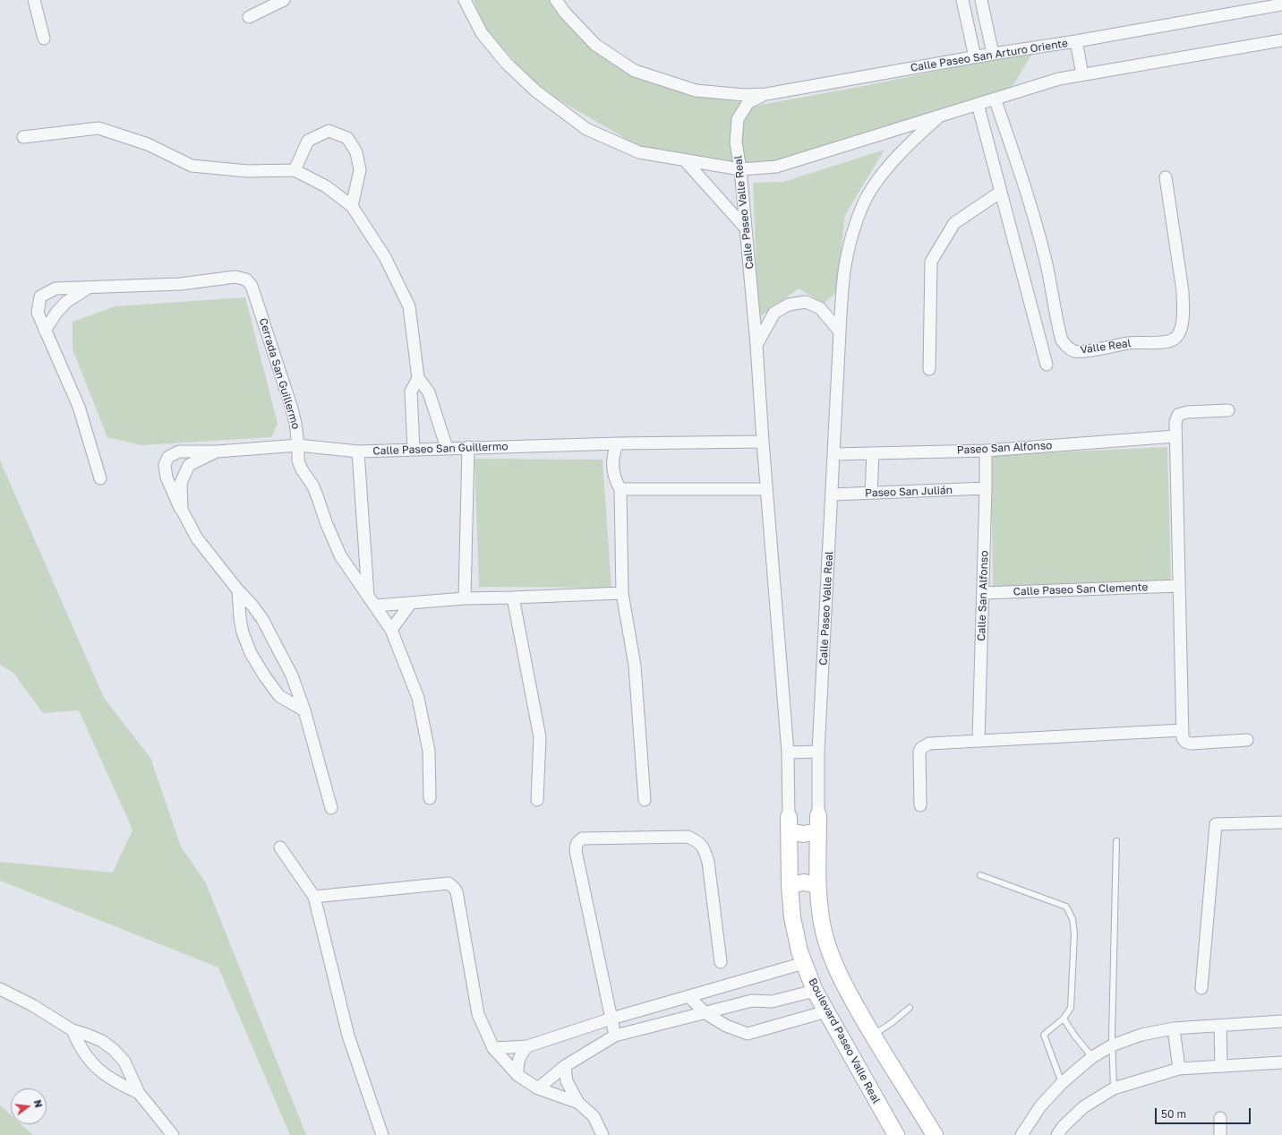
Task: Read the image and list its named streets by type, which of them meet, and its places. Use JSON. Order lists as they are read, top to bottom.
{
  "streets": {
    "street": [
      "Calle Paseo San Arturo Oriente",
      "Calle Paseo Valle Real",
      "Valle Real",
      "Cerrada San Guillermo",
      "Paseo San Alfonso",
      "Calle Paseo San Guillermo",
      "Paseo San Julián",
      "Calle Paseo San Clemente",
      "Calle San Alfonso",
      "Boulevard Paseo Valle Real"
    ]
  },
  "crossings": [
    ["Calle Paseo San Arturo Oriente", "Calle Paseo Valle Real"],
    ["Calle Paseo Valle Real", "Paseo San Alfonso"],
    ["Calle Paseo Valle Real", "Calle Paseo San Guillermo"],
    ["Calle Paseo Valle Real", "Paseo San Julián"],
    ["Calle Paseo Valle Real", "Boulevard Paseo Valle Real"],
    ["Cerrada San Guillermo", "Calle Paseo San Guillermo"],
    ["Paseo San Alfonso", "Calle San Alfonso"],
    ["Paseo San Julián", "Calle San Alfonso"],
    ["Calle Paseo San Clemente", "Calle San Alfonso"]
  ],
  "scale_bar": "50 m",
  "north": "right"
}
